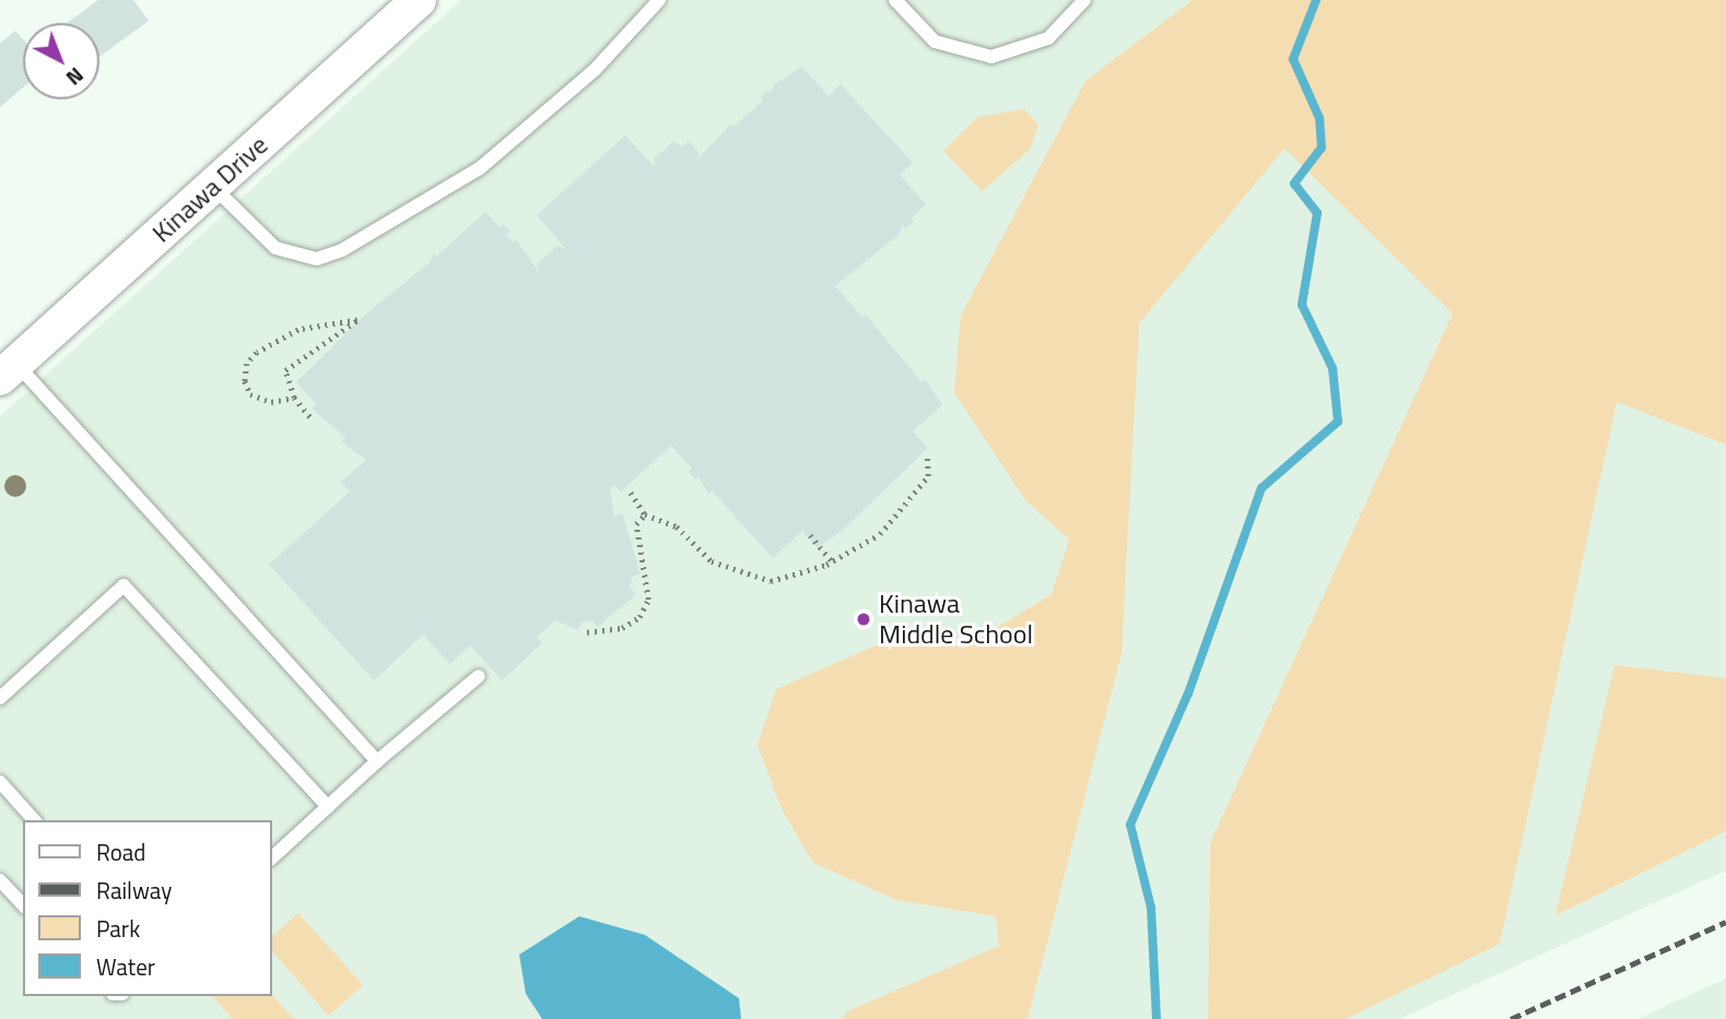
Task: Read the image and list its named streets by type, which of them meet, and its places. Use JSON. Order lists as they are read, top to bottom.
{
  "streets": {
    "street": ["Kinawa Drive"]
  },
  "places": ["Kinawa Middle School"],
  "legend": [
    "Road",
    "Railway",
    "Park",
    "Water"
  ],
  "north": "bottom right"
}
